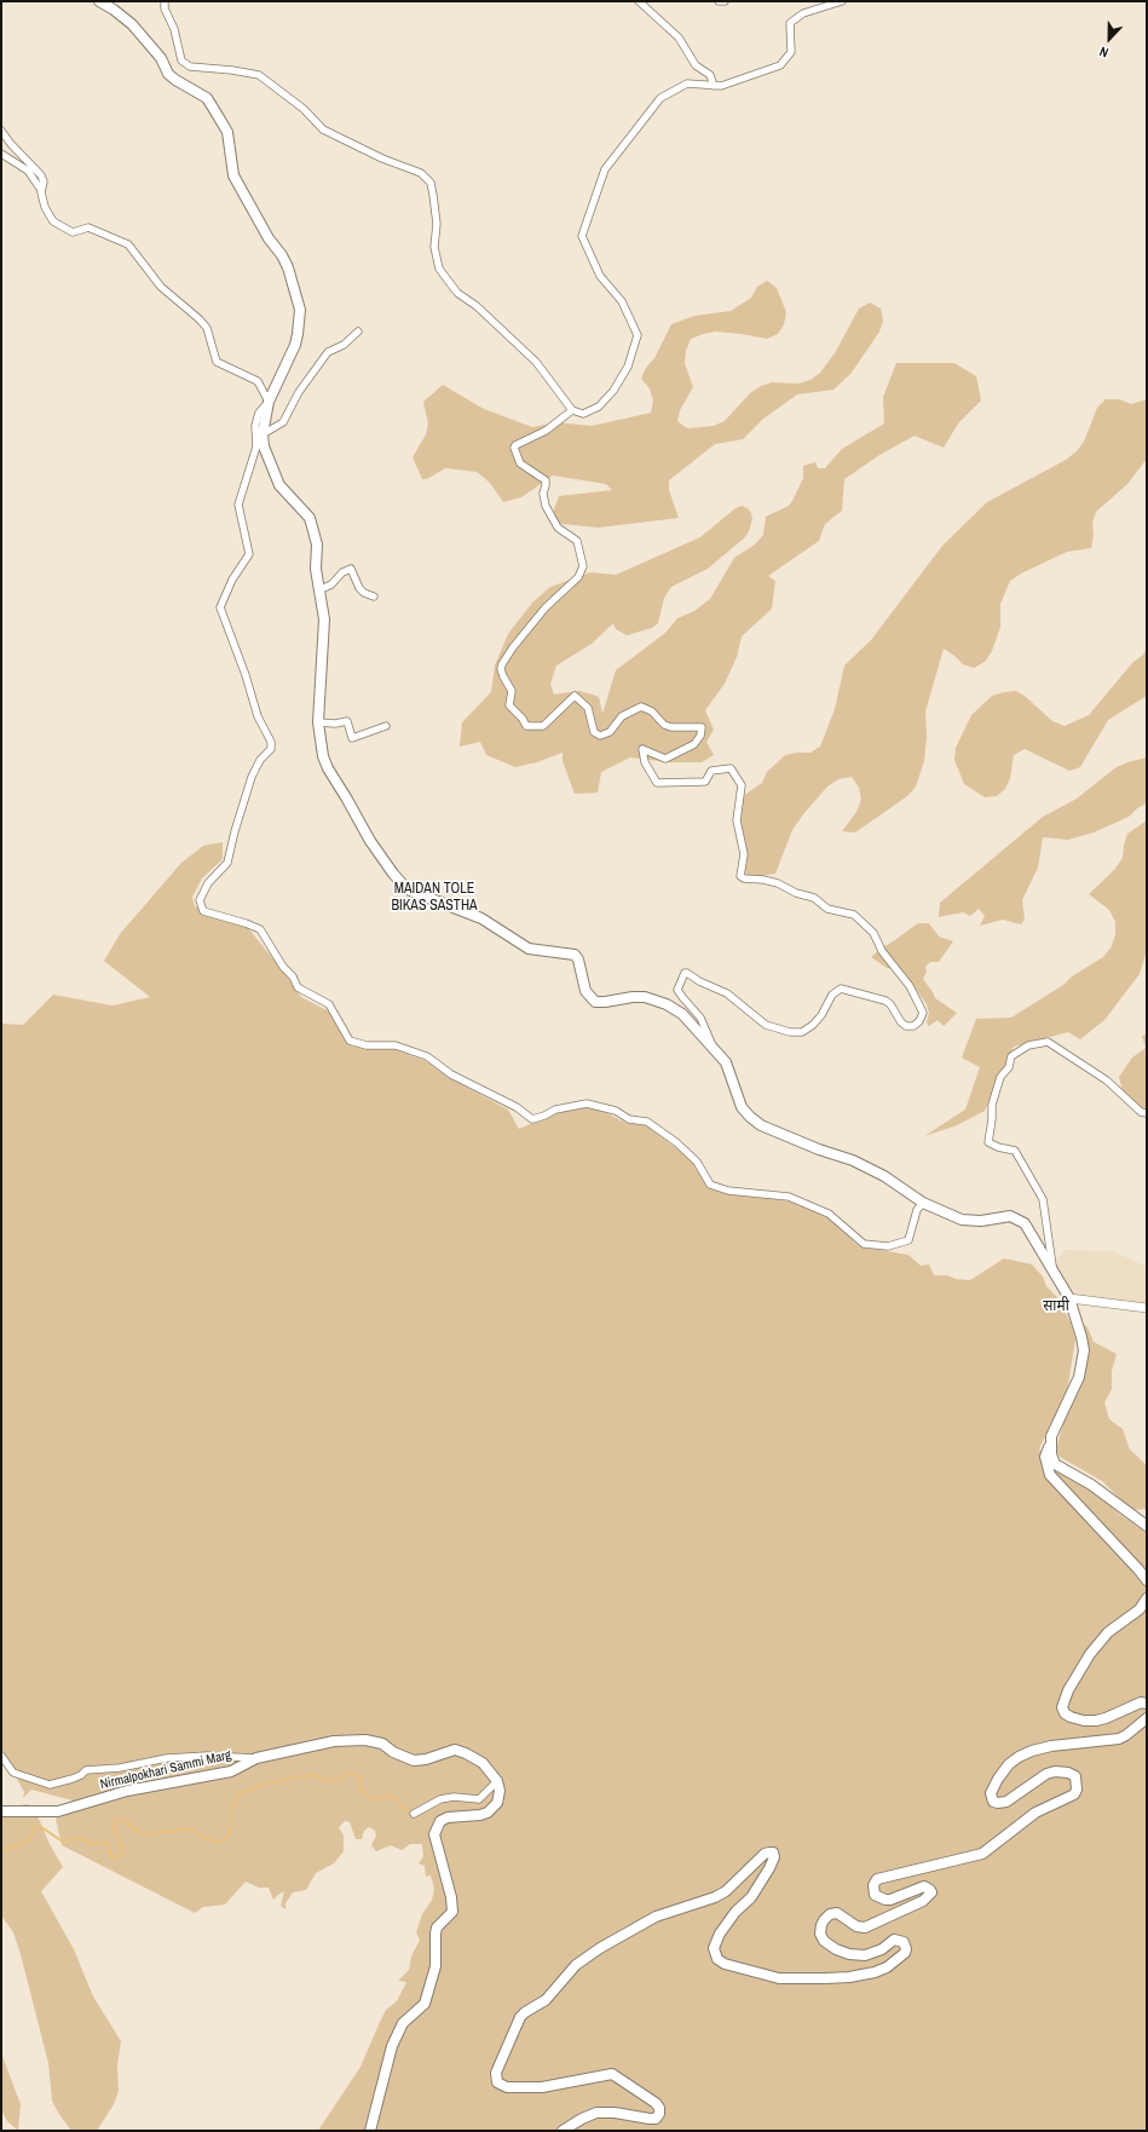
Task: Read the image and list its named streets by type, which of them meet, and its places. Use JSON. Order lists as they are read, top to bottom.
{
  "streets": {
    "main road": ["Nirmalpokhari Sammi Marg"]
  },
  "districts": ["MAIDAN TOLE BIKAS SASTHA", "सामी"],
  "north": "bottom"
}
